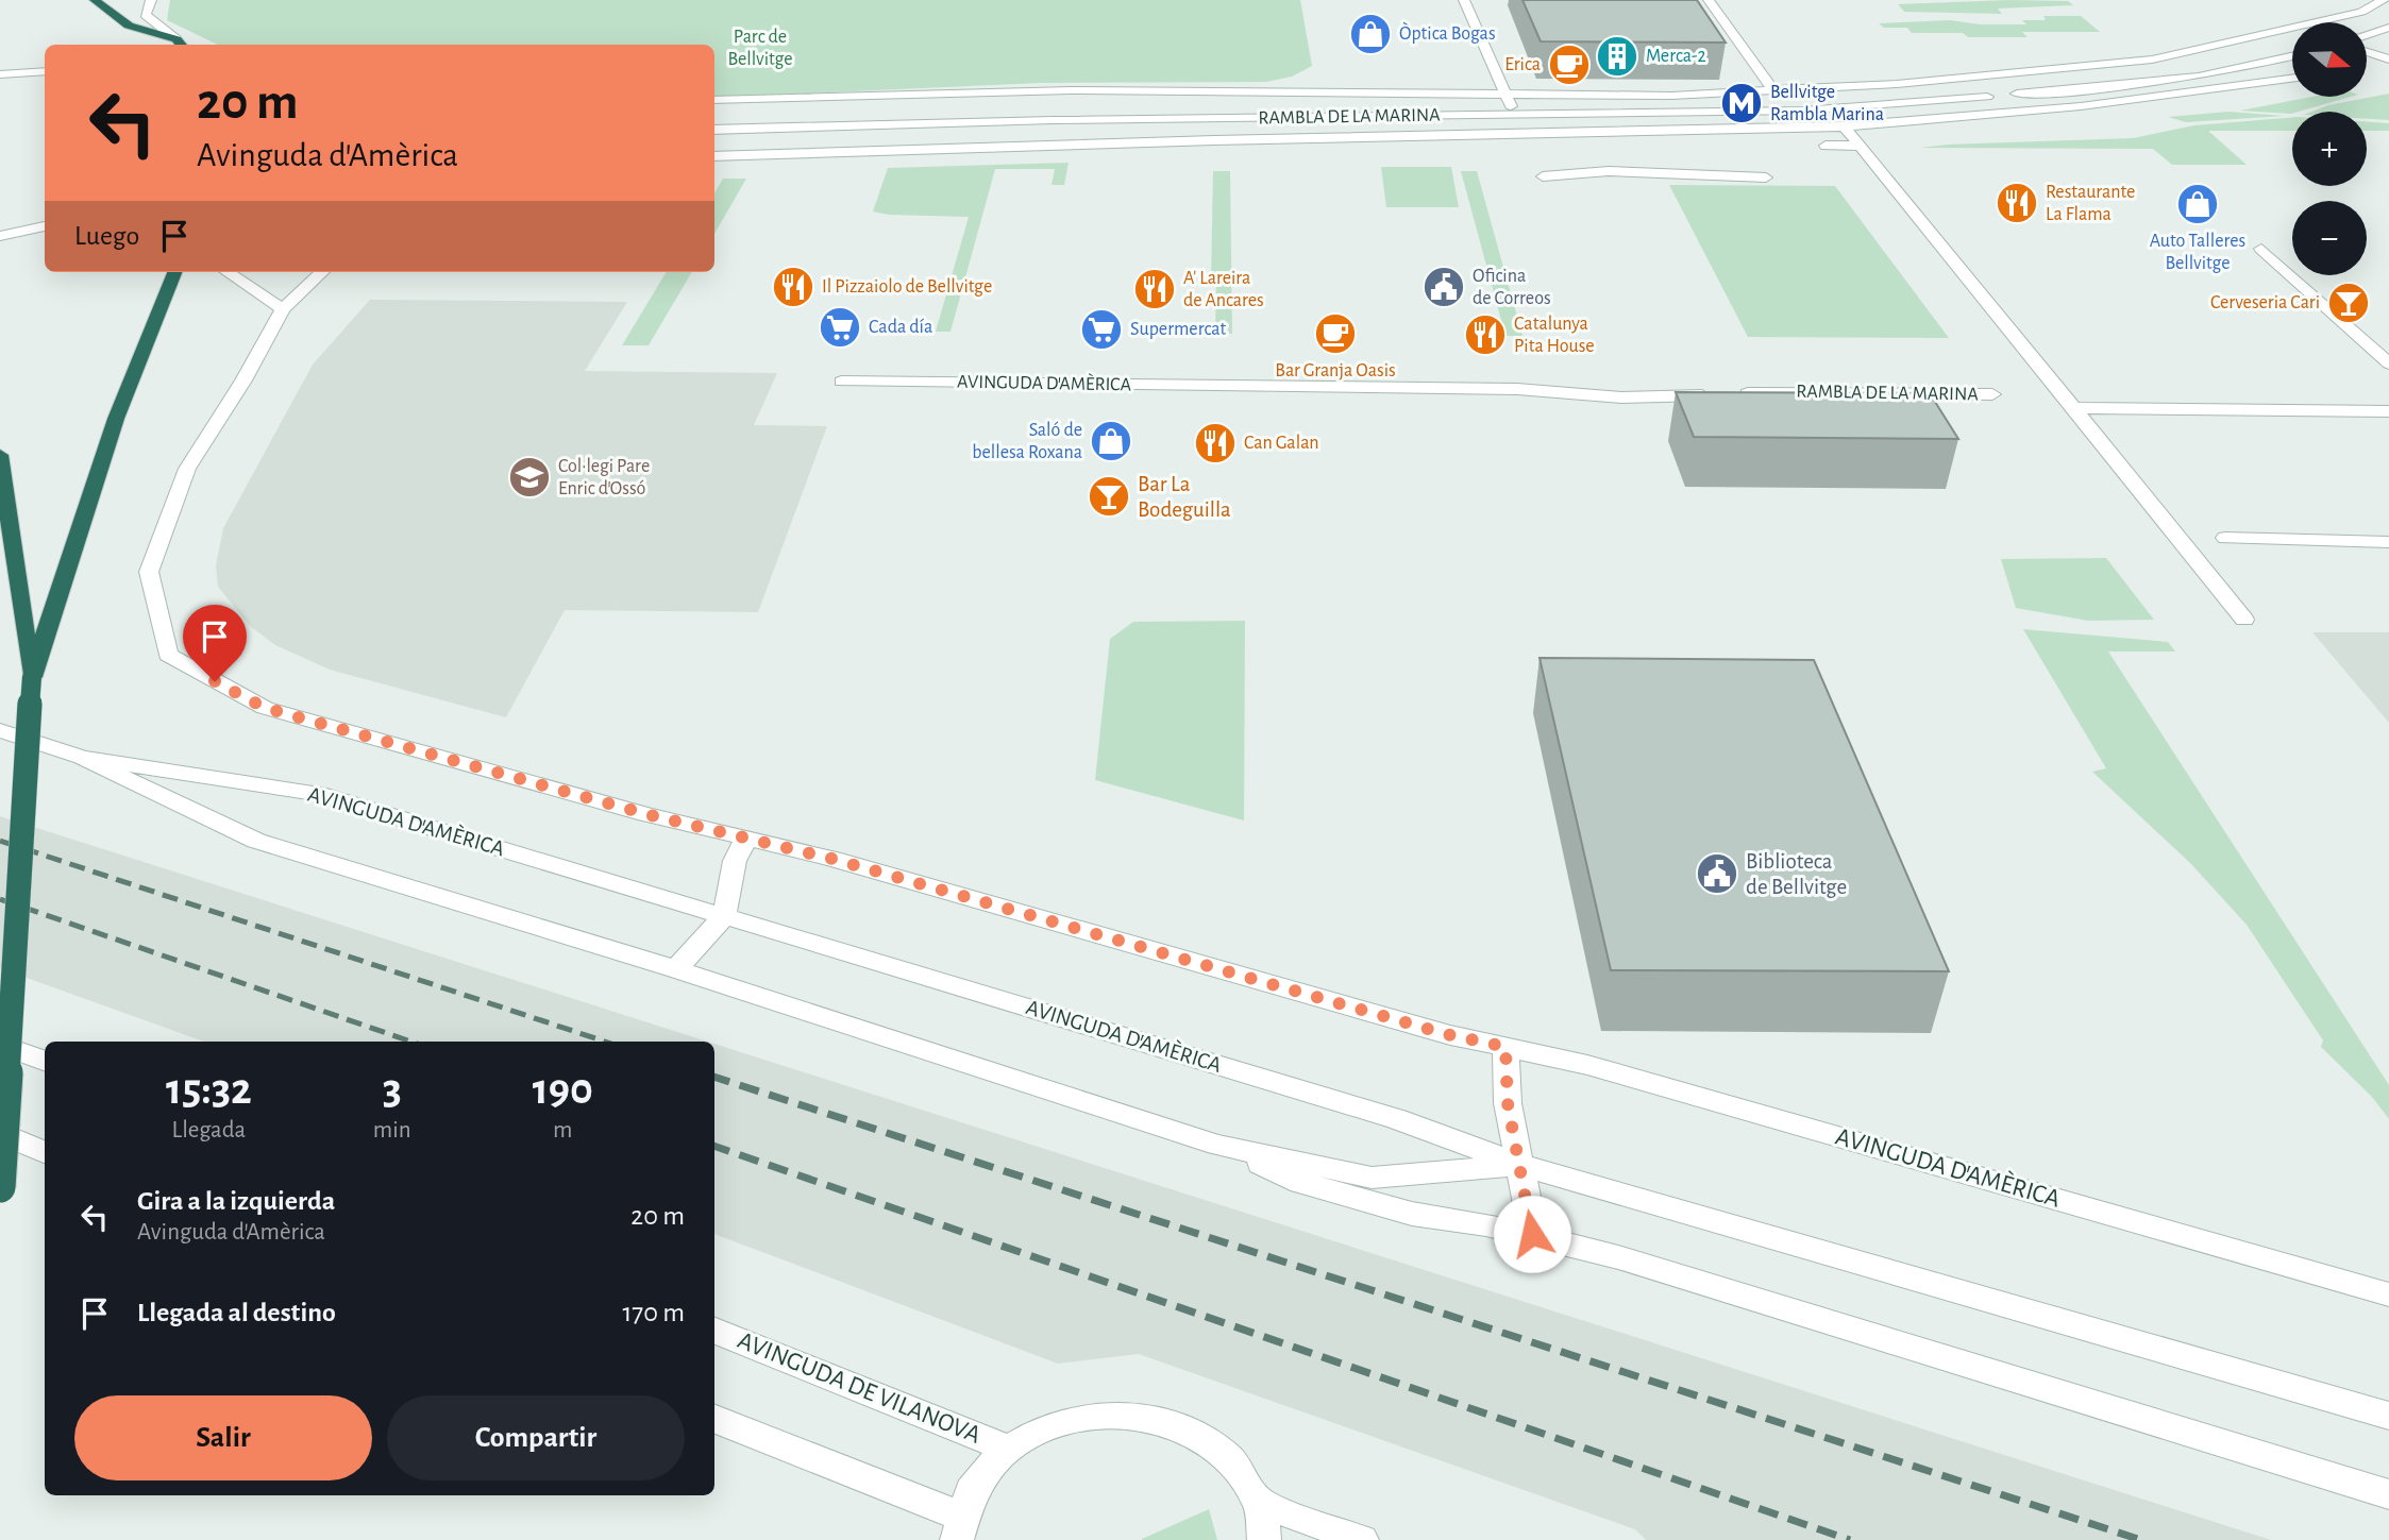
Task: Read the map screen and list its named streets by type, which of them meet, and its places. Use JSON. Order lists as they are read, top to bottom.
{
  "streets": {
    "street": ["RAMBLA DE LA MARINA", "AVINGUDA D'AMÈRICA", "AVINGUDA DE VILANOVA"]
  },
  "crossings": [
    ["RAMBLA DE LA MARINA", "AVINGUDA D'AMÈRICA"]
  ],
  "parks": ["Parc de Bellvitge"],
  "places": {
    "shop": ["Òptica Bogas", "Auto Talleres Bellvitge", "Saló de bellesa Roxana"],
    "building": ["Merca-2"],
    "cafe": ["Erica", "Bar Granja Oasis"],
    "metro station": ["Bellvitge Rambla Marina"],
    "restaurant": [
      "Restaurante La Flama",
      "Il Pizzaiolo de Bellvitge",
      "A' Lareira de Ancares",
      "Catalunya Pita House",
      "Can Galan"
    ],
    "public building": ["Oficina de Correos", "Biblioteca de Bellvitge"],
    "bar": ["Cerveseria Cari", "Bar La Bodeguilla"],
    "supermarket": ["Cada día", "Supermercat"],
    "school or university": ["Col·legi Pare Enric d'Ossó"]
  },
  "north": "right",
  "page": {
    "map_buttons": ["+", "−"],
    "turn": ["20 m", "Avinguda d'Amèrica"],
    "then": "Luego",
    "eta": [
      "15:32",
      "Llegada",
      "3",
      "min",
      "190",
      "m"
    ],
    "list": [
      {
        "name": "Gira a la izquierda",
        "note": "Avinguda d'Amèrica",
        "value": "20 m"
      },
      {
        "name": "Llegada al destino",
        "value": "170 m"
      }
    ],
    "buttons": ["Salir", "Compartir"]
  }
}
